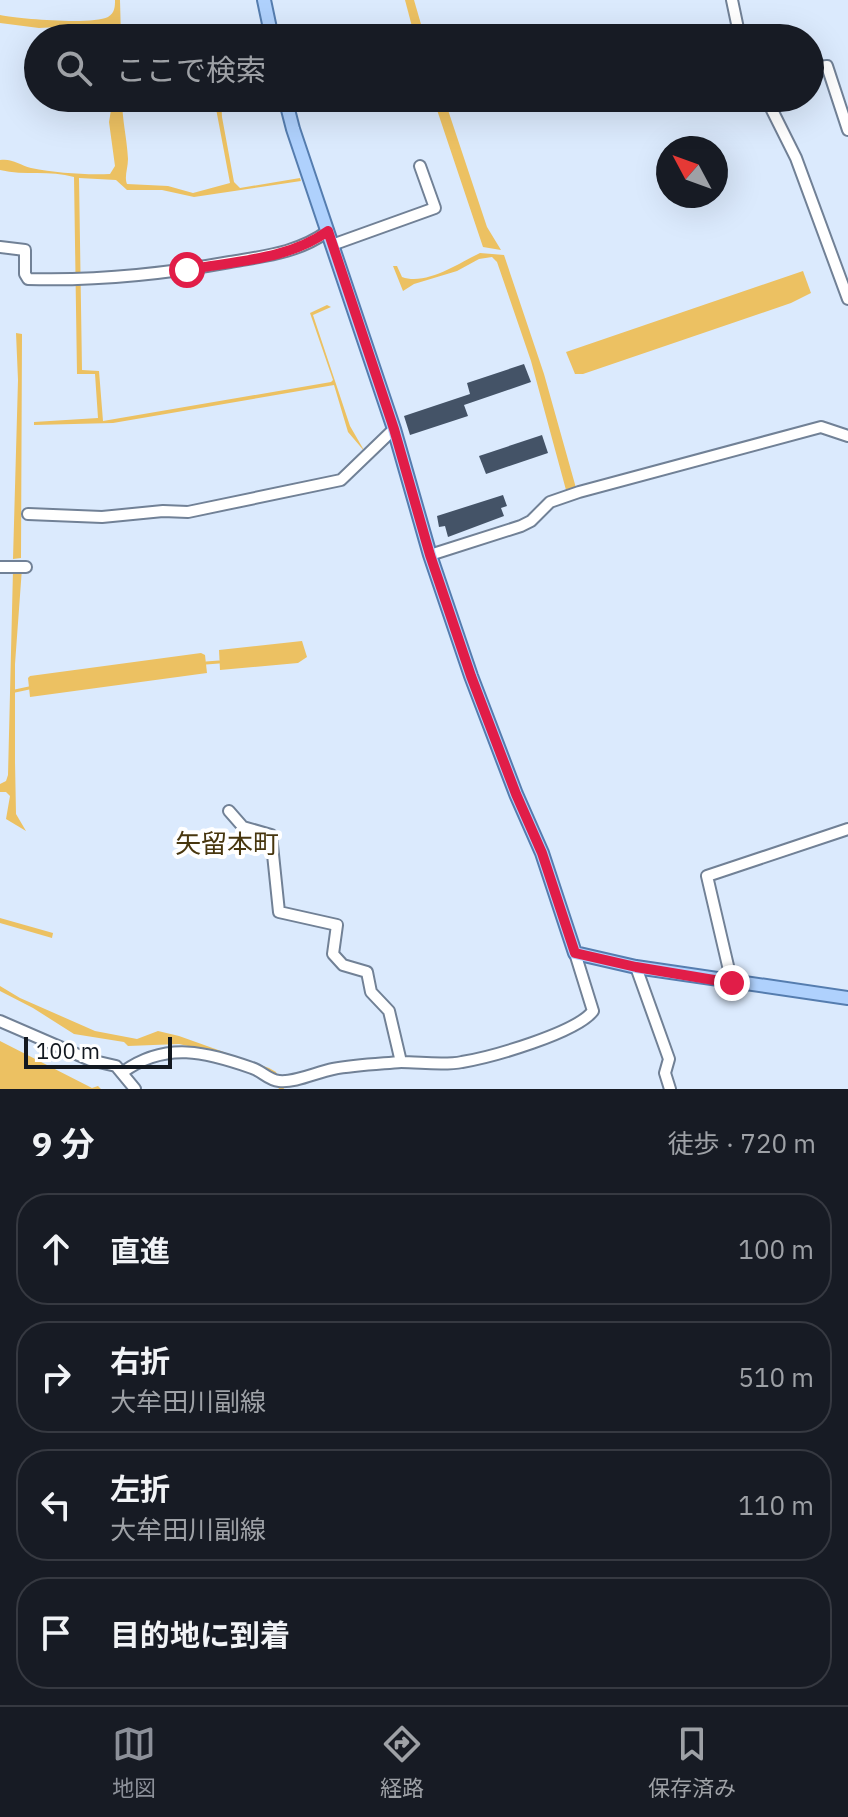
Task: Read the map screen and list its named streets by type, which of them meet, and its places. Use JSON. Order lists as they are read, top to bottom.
{
  "districts": ["矢留本町"],
  "scale_bar": "100 m",
  "north": "top left",
  "page": {
    "search": "ここで検索",
    "scale": "100 m",
    "heading": ["9 分", "徒歩 · 720 m"],
    "list": [
      ["直進", "100 m"],
      ["右折", "大牟田川副線", "510 m"],
      ["左折", "大牟田川副線", "110 m"],
      "目的地に到着"
    ],
    "nav": ["地図", "経路", "保存済み"]
  }
}
